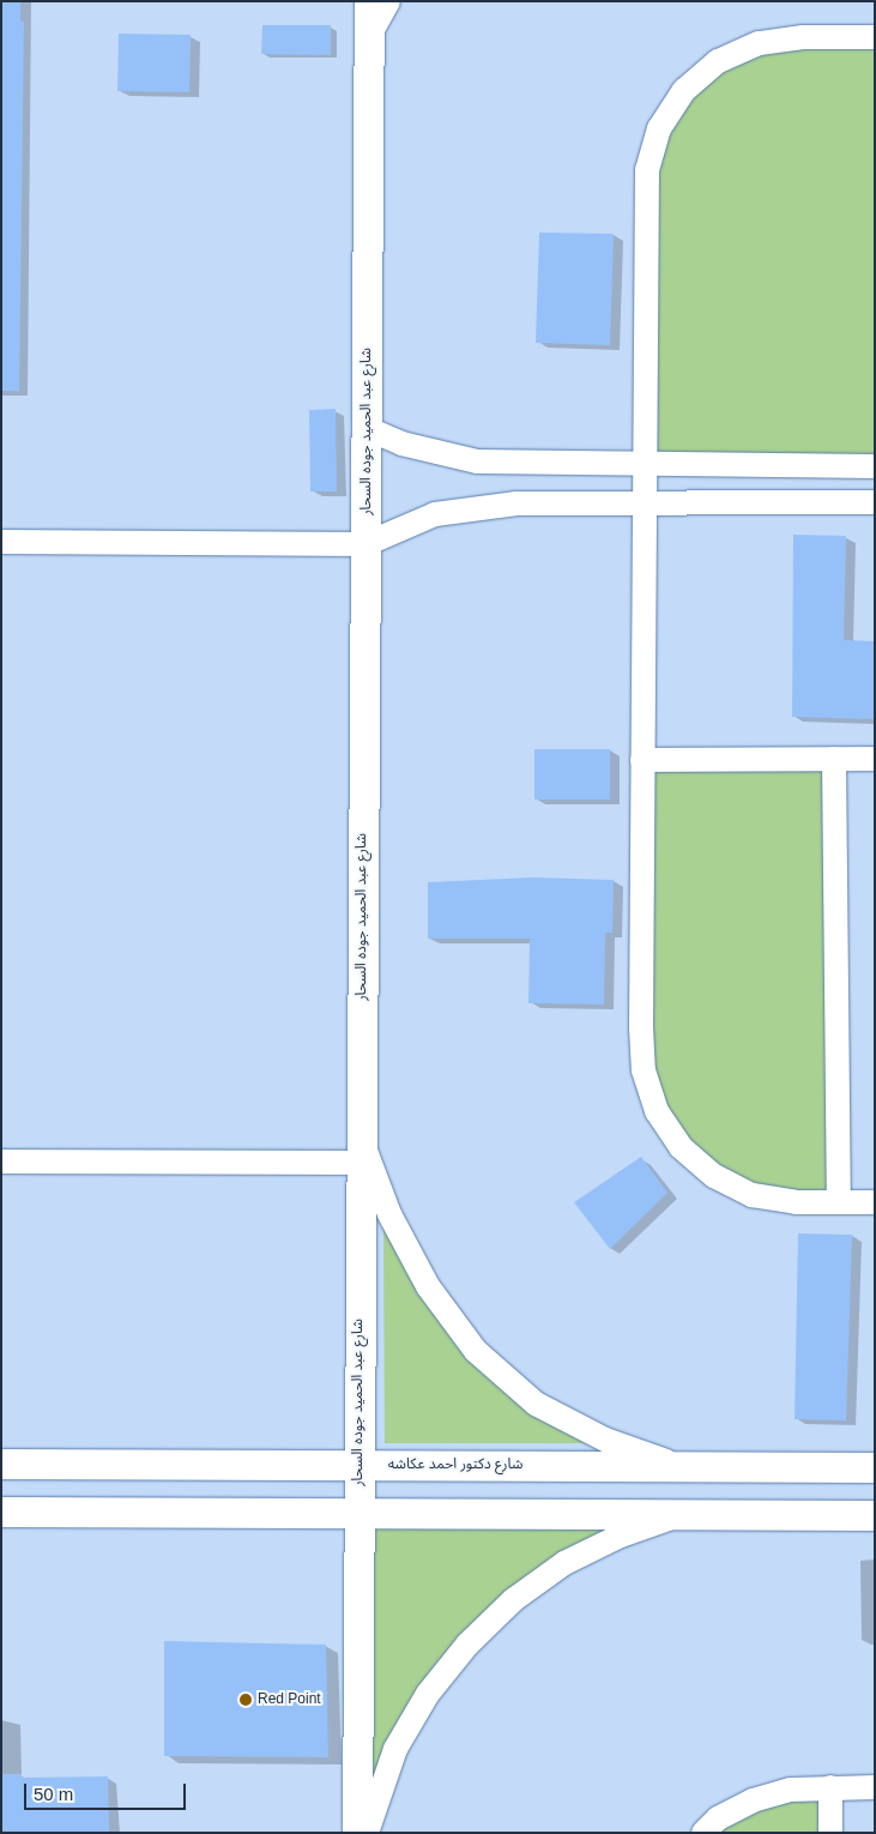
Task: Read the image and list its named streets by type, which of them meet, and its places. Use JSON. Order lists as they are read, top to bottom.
{
  "streets": {
    "street": ["شارع عبد الحميد جوده السحار", "شارع دكتور احمد عكاشه"]
  },
  "crossings": [
    ["شارع عبد الحميد جوده السحار", "شارع دكتور احمد عكاشه"]
  ],
  "places": ["Red Point"],
  "scale_bar": "50 m"
}
